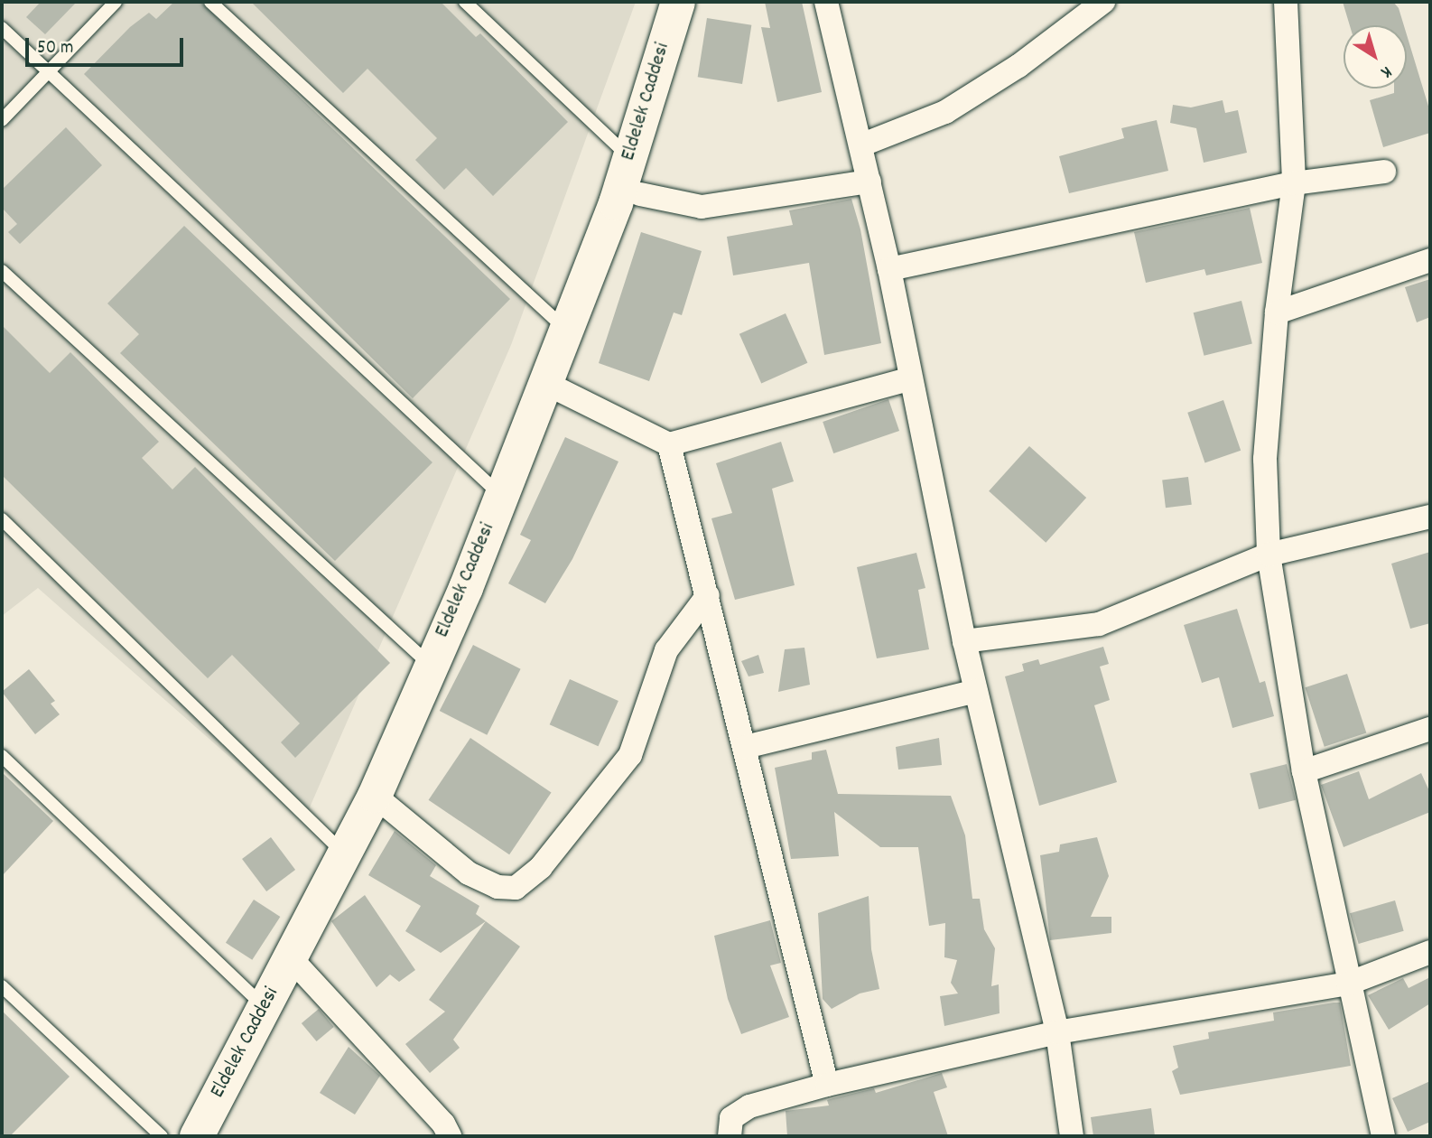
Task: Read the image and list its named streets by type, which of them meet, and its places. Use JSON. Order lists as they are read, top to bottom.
{
  "streets": {
    "street": ["Eldelek Caddesi"]
  },
  "scale_bar": "50 m",
  "north": "bottom right"
}
